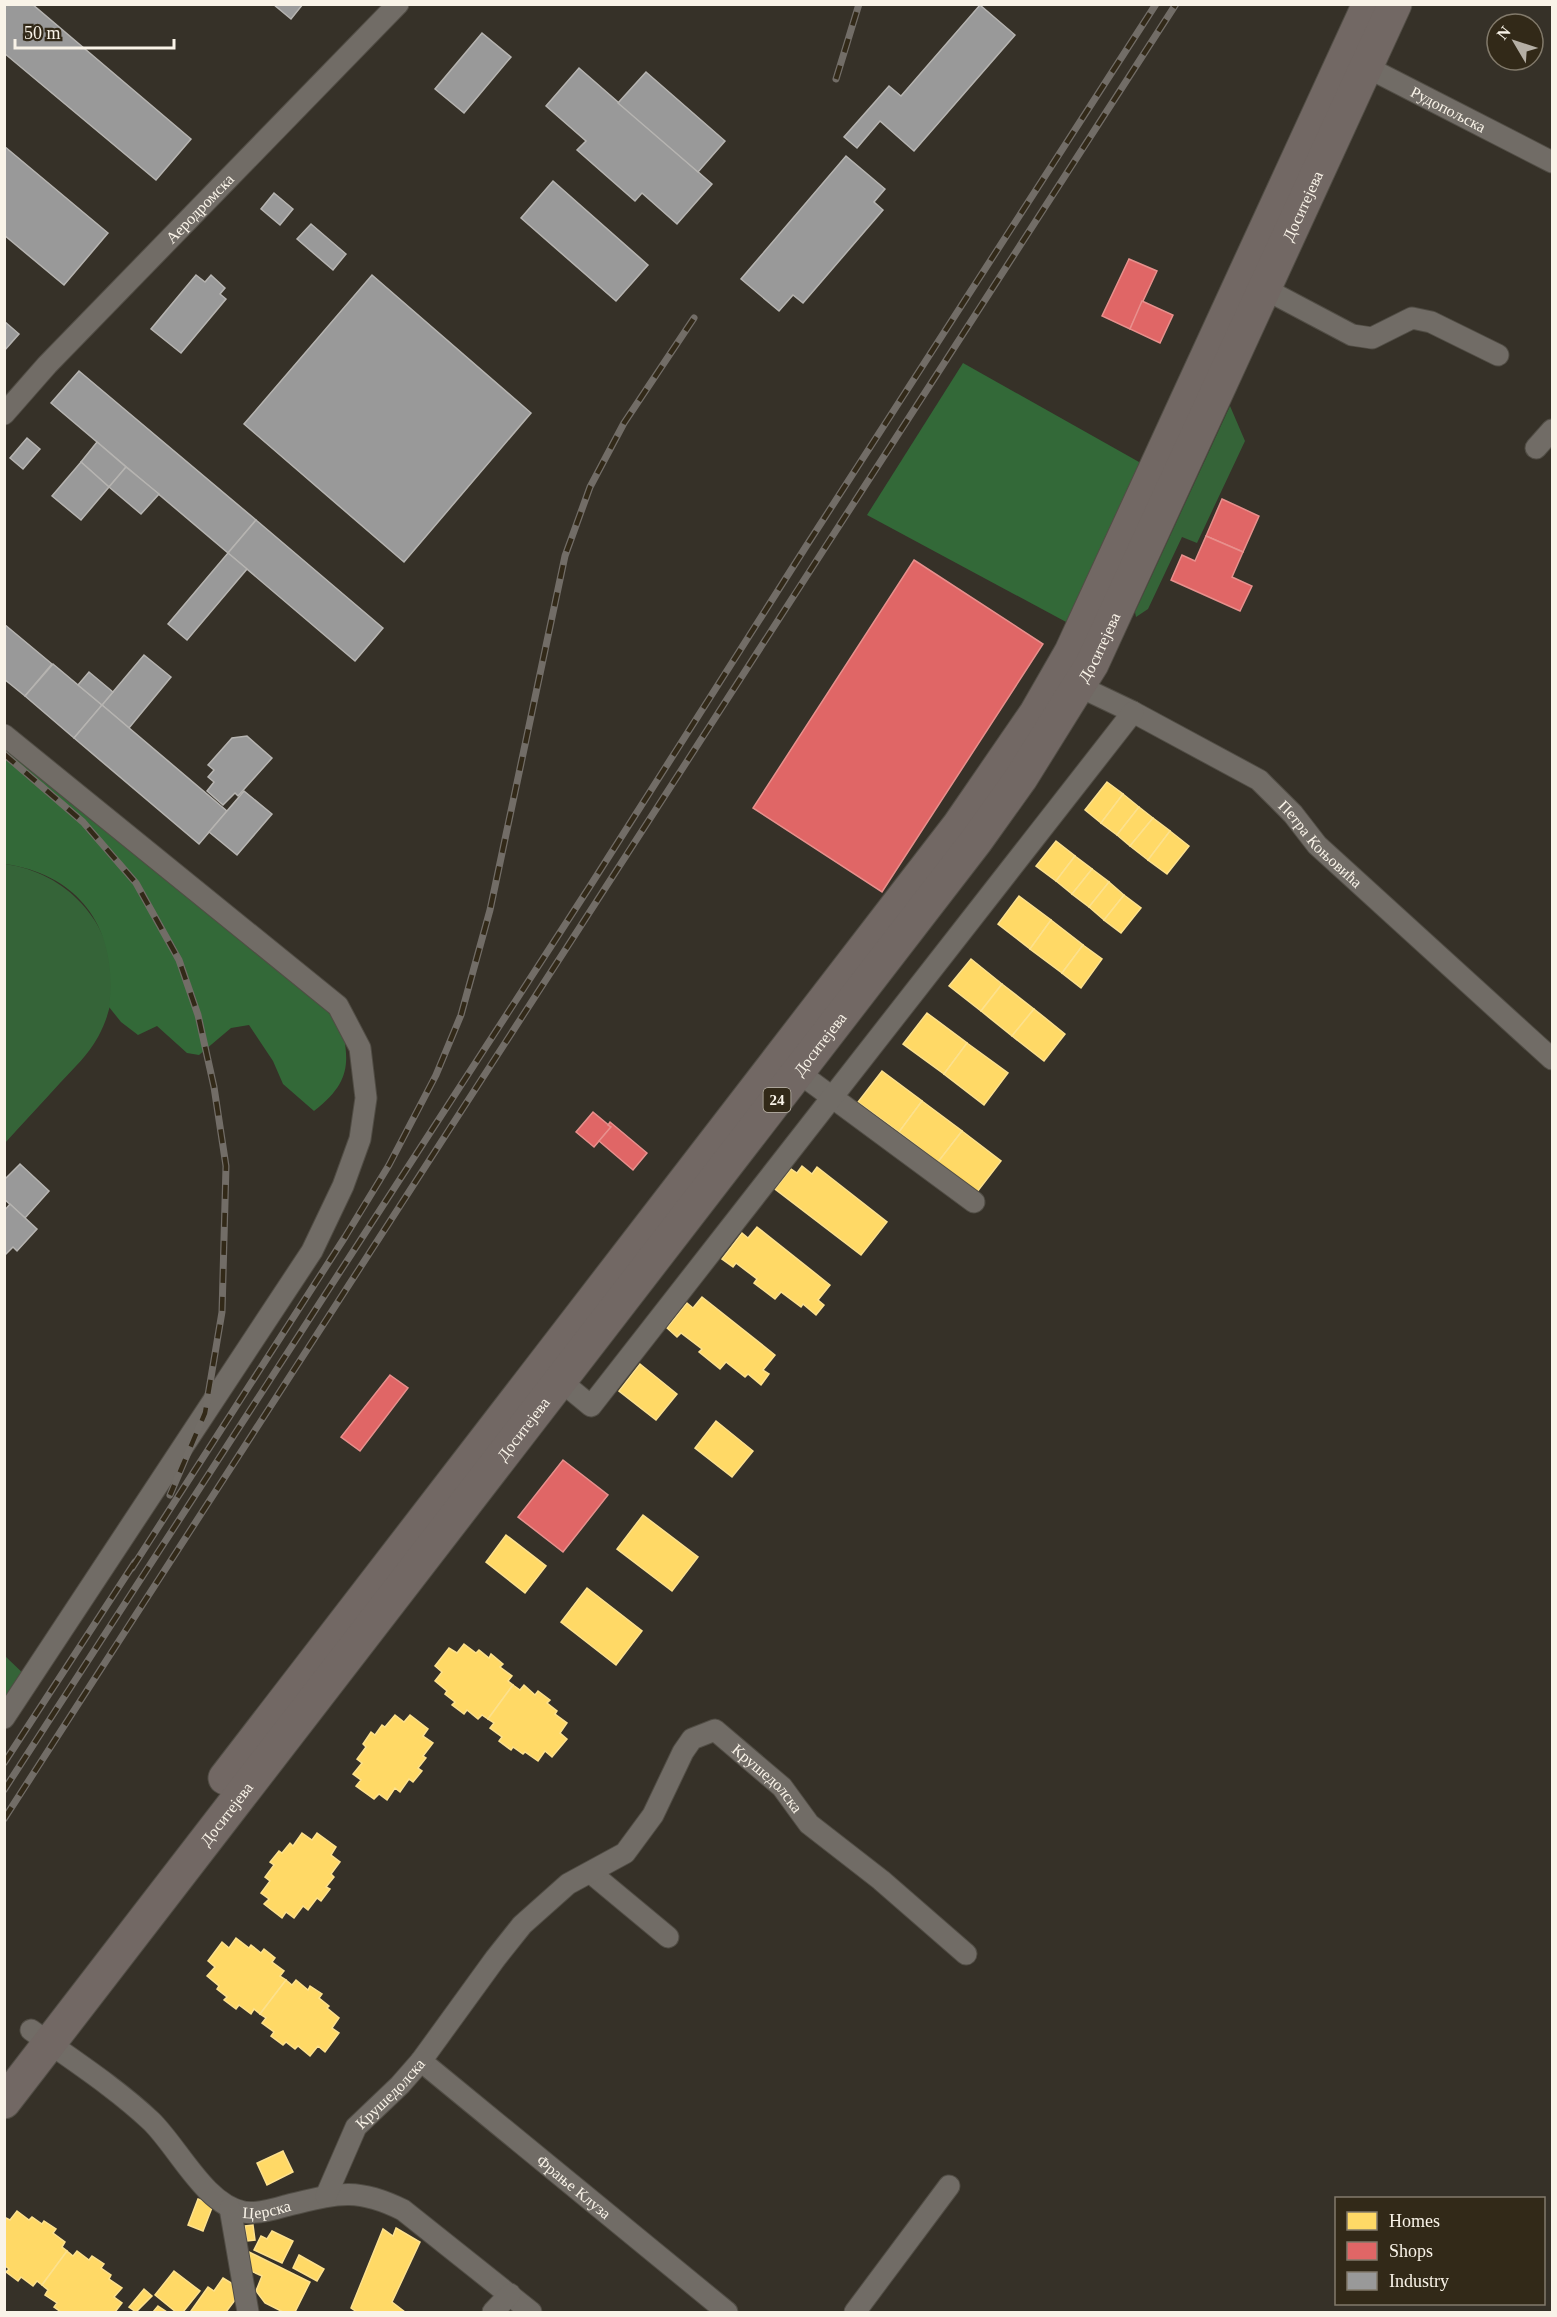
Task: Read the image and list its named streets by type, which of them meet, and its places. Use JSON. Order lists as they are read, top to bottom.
{
  "streets": {
    "main road": ["Доситејева", "24"],
    "street": [
      "Рудопољска",
      "Аеродромска",
      "Петра Коњовића",
      "Крушедолска",
      "Фрање Клуза",
      "Церска"
    ]
  },
  "crossings": [
    ["Рудопољска", "Доситејева"],
    ["Доситејева", "Петра Коњовића"],
    ["Доситејева", "Церска"],
    ["Крушедолска", "Фрање Клуза"],
    ["Крушедолска", "Церска"]
  ],
  "legend": ["Homes", "Shops", "Industry"],
  "scale_bar": "50 m",
  "north": "top left"
}
